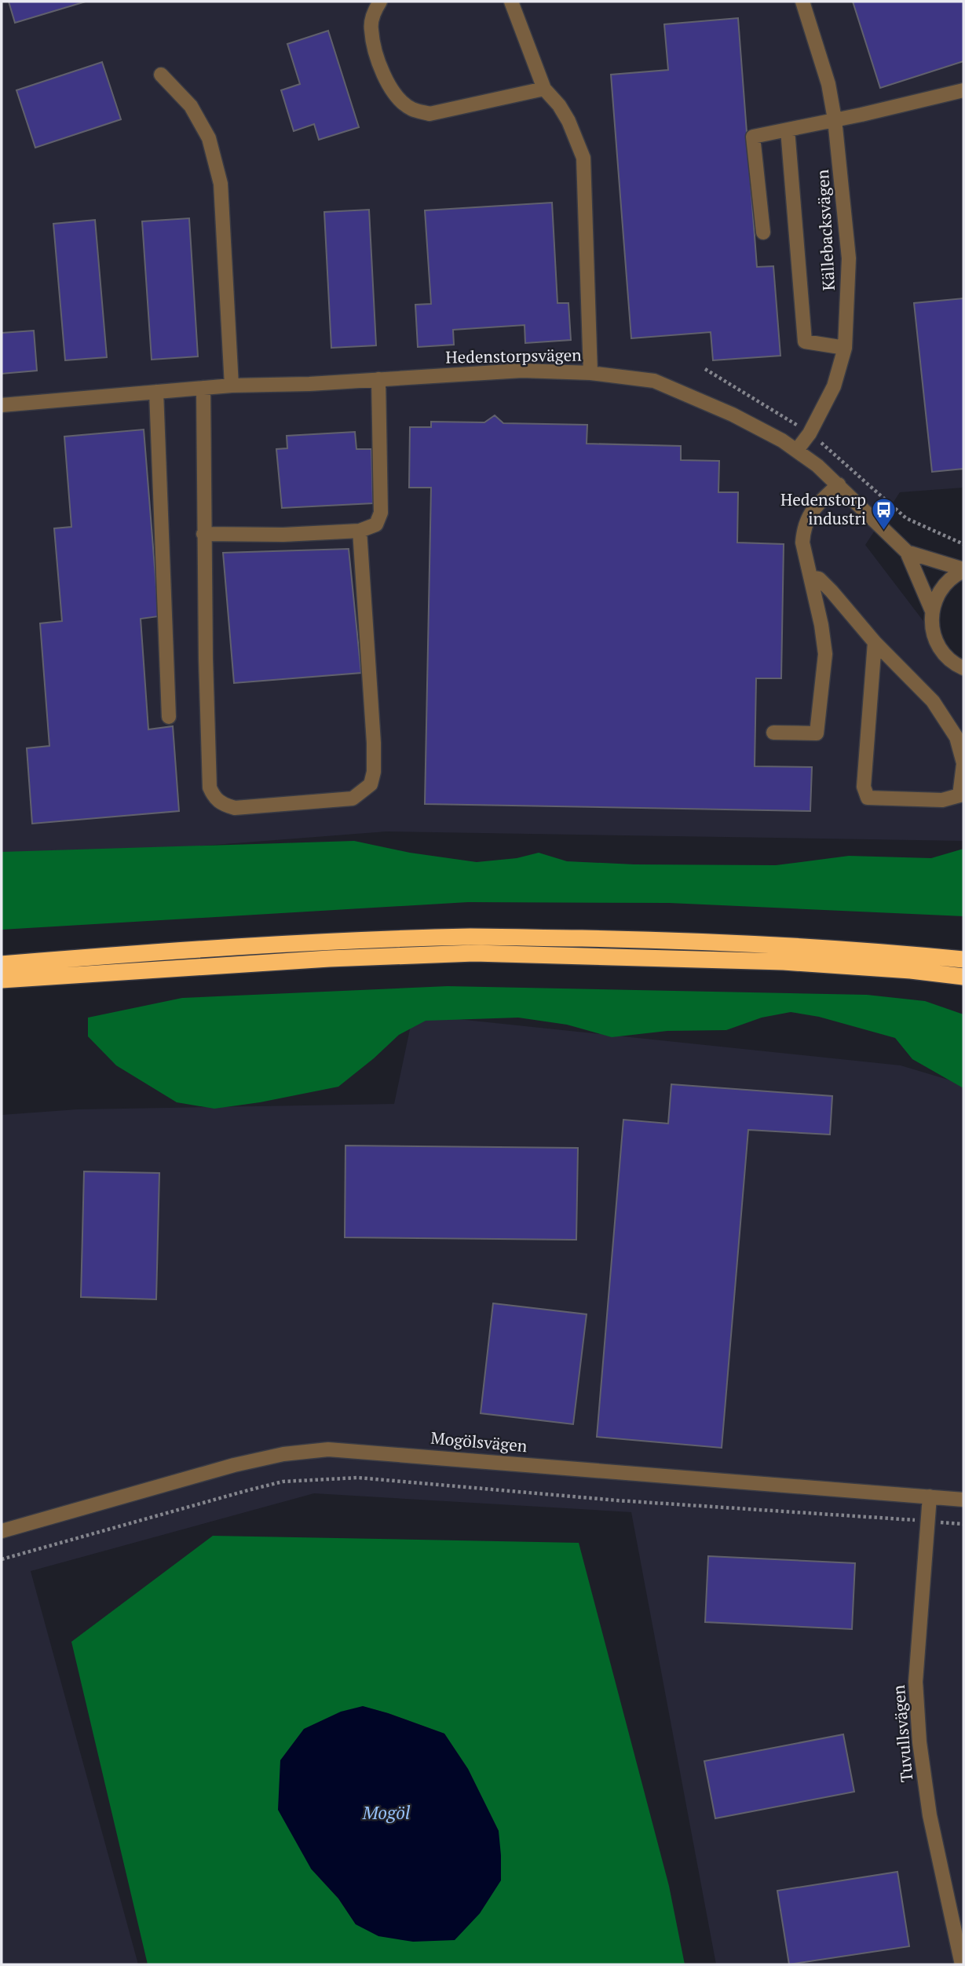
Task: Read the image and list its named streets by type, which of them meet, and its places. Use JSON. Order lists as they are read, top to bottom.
{
  "streets": {
    "street": [
      "Källebacksvägen",
      "Hedenstorpsvägen",
      "Mogölsvägen",
      "Tuvullsvägen"
    ]
  },
  "crossings": [
    ["Källebacksvägen", "Hedenstorpsvägen"],
    ["Mogölsvägen", "Tuvullsvägen"]
  ],
  "water": ["Mogöl"],
  "places": {
    "bus stop": ["Hedenstorp industri"]
  }
}
